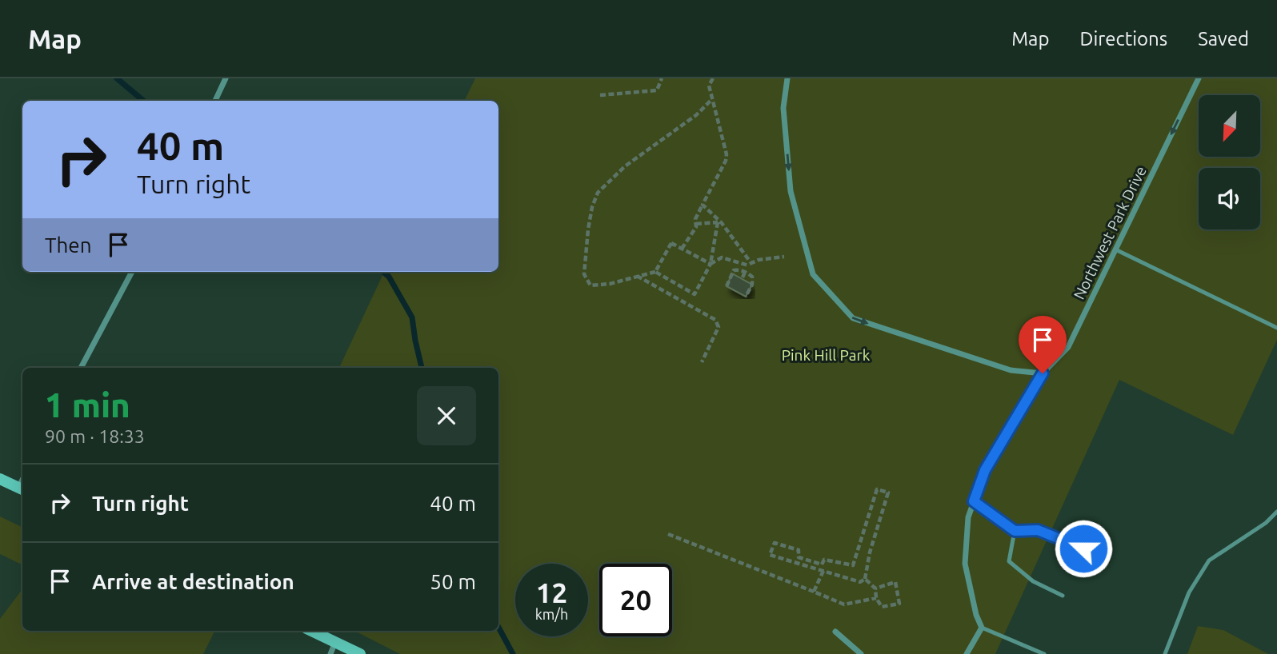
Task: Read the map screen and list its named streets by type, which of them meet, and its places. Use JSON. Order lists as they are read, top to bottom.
{
  "streets": {
    "street": ["Northwest Park Drive"]
  },
  "parks": ["Pink Hill Park"],
  "north": "bottom left",
  "page": {
    "header": "Map",
    "nav": ["Map", "Directions", "Saved"],
    "turn": ["40 m", "Turn right"],
    "then": "Then",
    "heading": ["1 min", "90 m · 18:33"],
    "list": [
      {
        "name": "Turn right",
        "value": "40 m"
      },
      {
        "name": "Arrive at destination",
        "value": "50 m"
      }
    ],
    "speed": "12 km/h",
    "limit": "20"
  }
}
